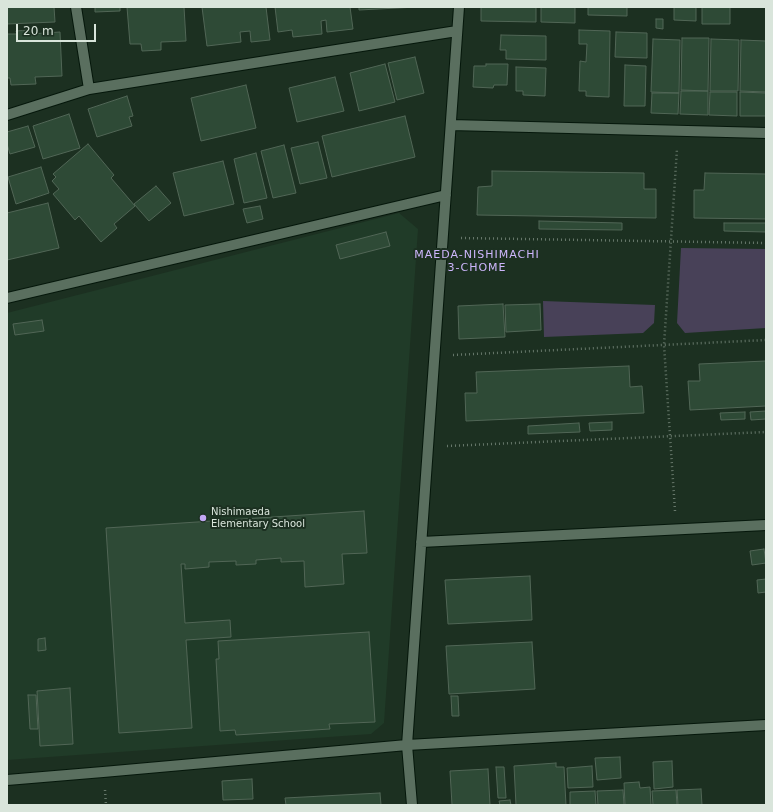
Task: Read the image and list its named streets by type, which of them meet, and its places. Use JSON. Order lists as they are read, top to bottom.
{
  "districts": ["MAEDA-NISHIMACHI 3-CHOME"],
  "places": ["Nishimaeda Elementary School"],
  "scale_bar": "20 m"
}
